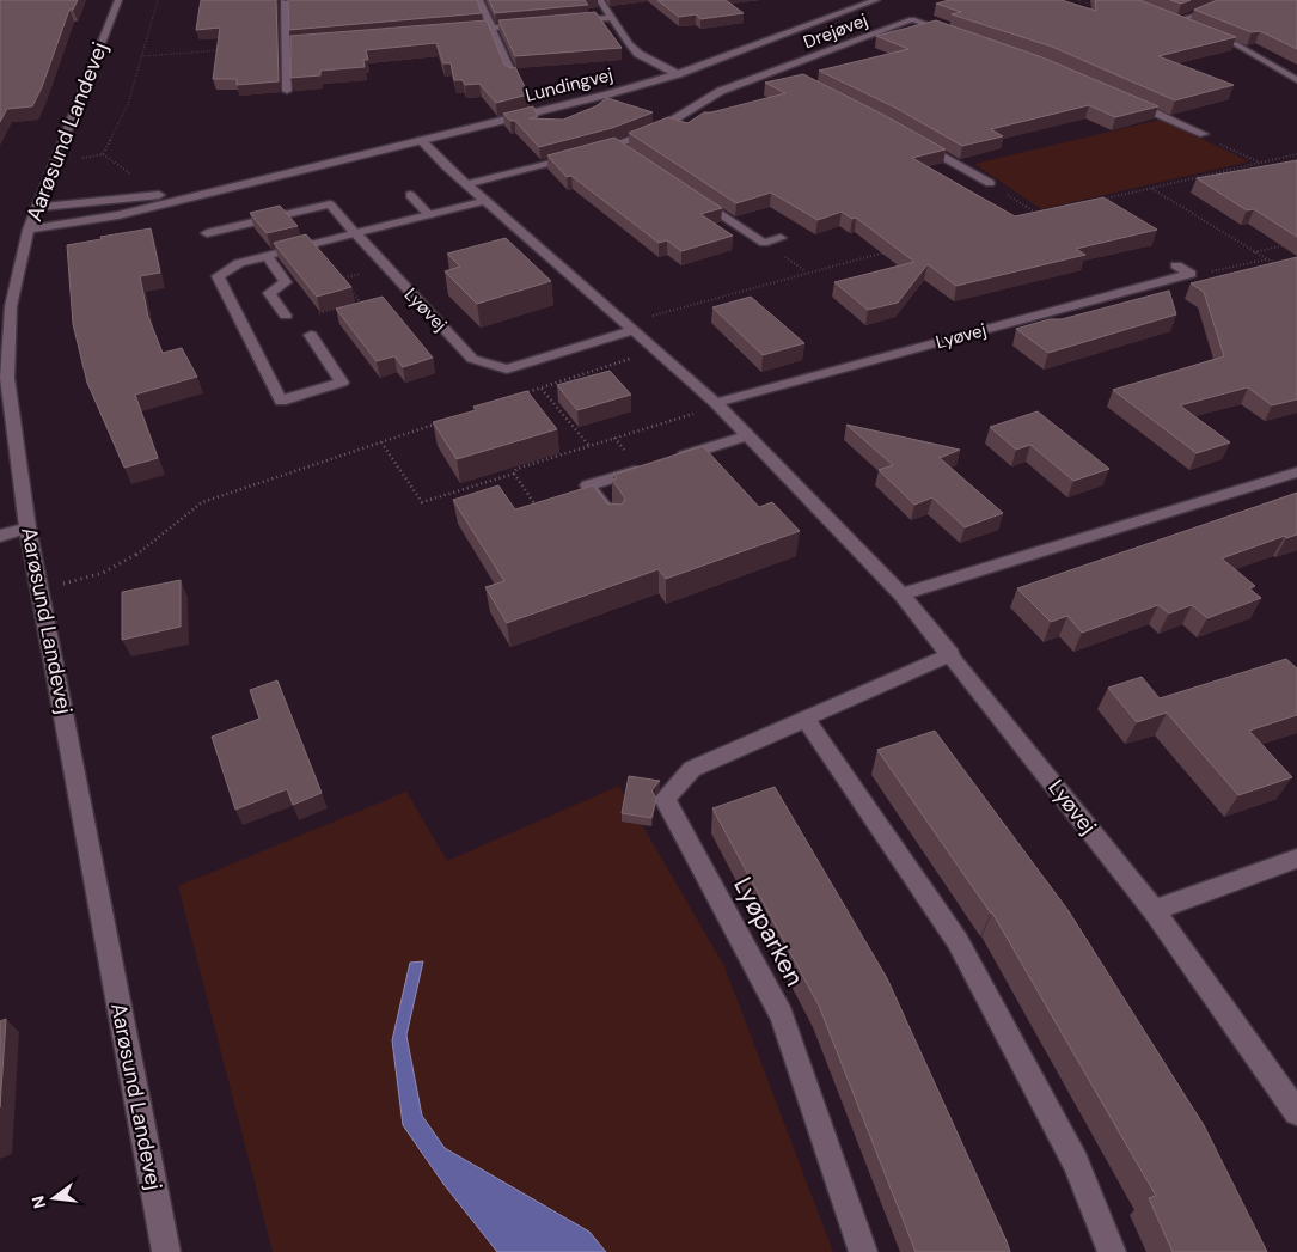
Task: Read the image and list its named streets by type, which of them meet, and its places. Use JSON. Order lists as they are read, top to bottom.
{
  "streets": {
    "street": [
      "Drejøvej",
      "Lundingvej",
      "Aarøsund Landevej",
      "Lyøvej",
      "Lyøparken"
    ]
  },
  "crossings": [
    ["Lundingvej", "Aarøsund Landevej"],
    ["Lundingvej", "Lyøvej"],
    ["Lyøvej", "Lyøparken"]
  ],
  "north": "left"
}
